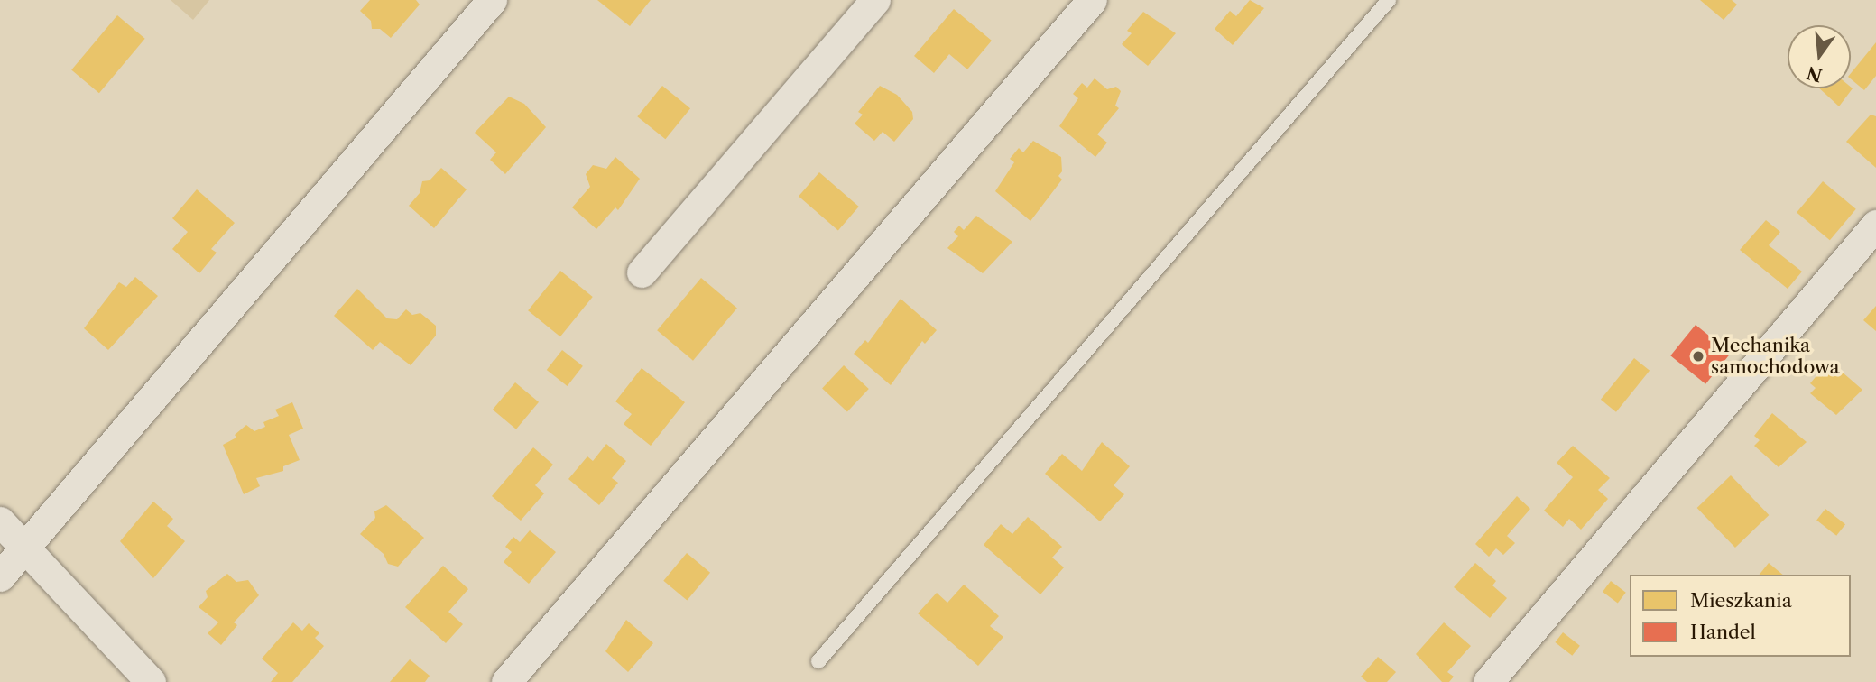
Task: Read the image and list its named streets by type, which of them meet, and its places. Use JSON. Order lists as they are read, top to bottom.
{
  "places": ["Mechanika samochodowa"],
  "legend": ["Mieszkania", "Handel"],
  "north": "bottom"
}
